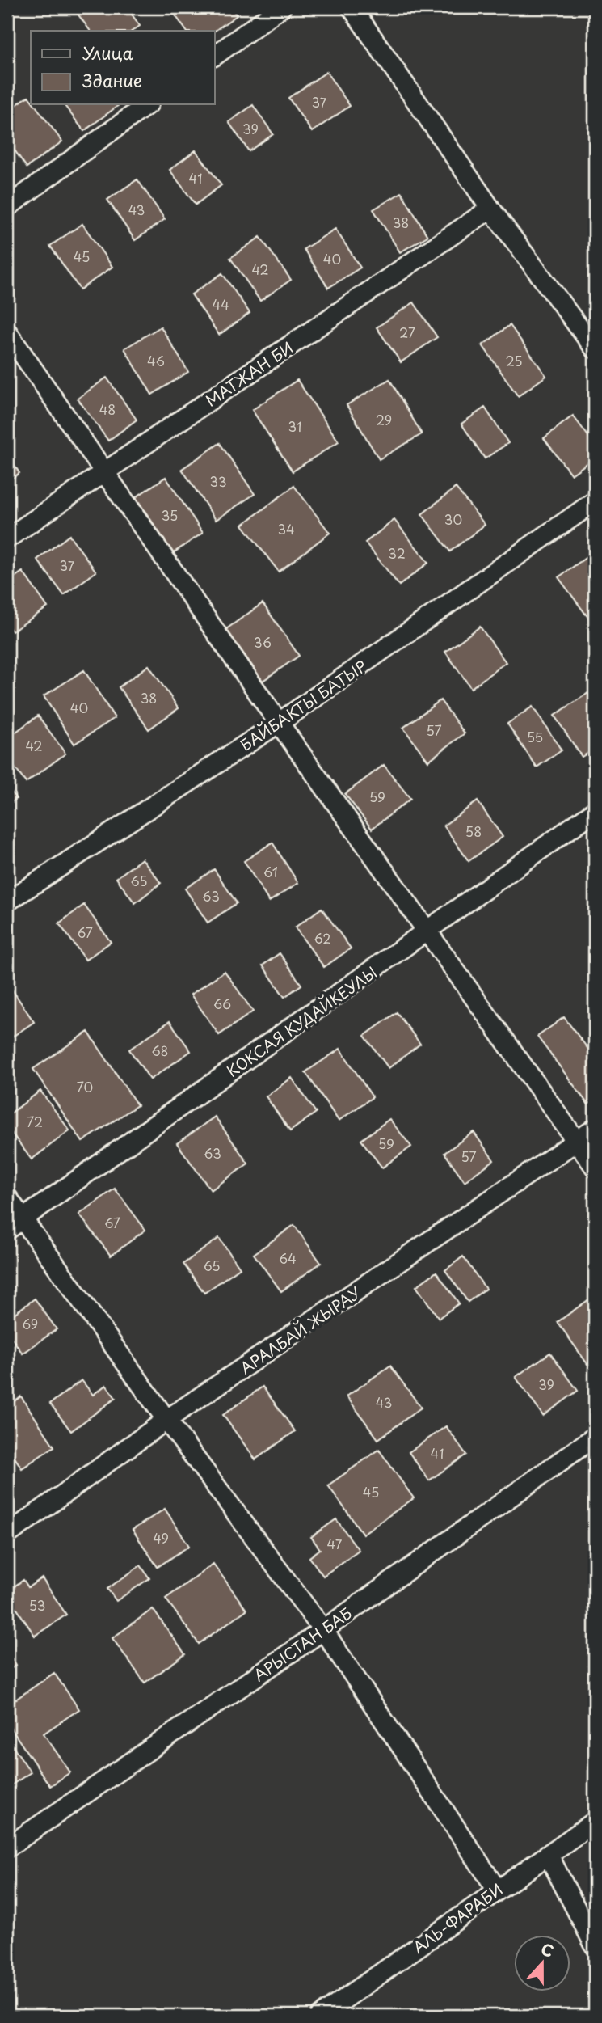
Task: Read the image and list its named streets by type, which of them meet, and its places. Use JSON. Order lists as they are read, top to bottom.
{
  "streets": {
    "street": [
      "МАТЖАН БИ",
      "БАЙБАКТЫ БАТЫР",
      "КОКСАЯ КУДАЙКЕУЛЫ",
      "АРАЛБАЙ ЖЫРАУ",
      "АРЫСТАН БАБ",
      "АЛЬ-ФАРАБИ"
    ]
  },
  "house_numbers": [
    "37",
    "39",
    "41",
    "43",
    "38",
    "45",
    "40",
    "42",
    "44",
    "27",
    "46",
    "25",
    "48",
    "29",
    "31",
    "33",
    "35",
    "30",
    "34",
    "32",
    "37",
    "36",
    "38",
    "40",
    "57",
    "55",
    "42",
    "59",
    "58",
    "61",
    "65",
    "63",
    "67",
    "62",
    "66",
    "68",
    "70",
    "72",
    "59",
    "63",
    "57",
    "67",
    "64",
    "65",
    "69",
    "39",
    "43",
    "41",
    "45",
    "49",
    "47",
    "53"
  ],
  "legend": ["Улица", "Здание"],
  "north": "top"
}
